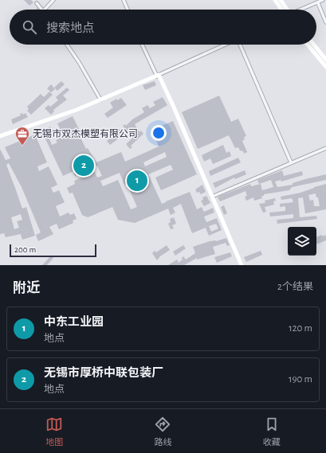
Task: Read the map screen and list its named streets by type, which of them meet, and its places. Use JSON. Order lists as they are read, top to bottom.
{
  "places": {
    "office": ["无锡市双杰模塑有限公司"]
  },
  "scale_bar": "200 m",
  "page": {
    "search": "搜索地点",
    "pins": ["2", "1"],
    "scale": "200 m",
    "heading": ["附近", "2个结果"],
    "list": [
      {
        "mark": "1",
        "name": "中东工业园",
        "note": "地点",
        "value": "120 m"
      },
      {
        "mark": "2",
        "name": "无锡市厚桥中联包装厂",
        "note": "地点",
        "value": "190 m"
      }
    ],
    "nav": ["地图", "路线", "收藏"]
  }
}
